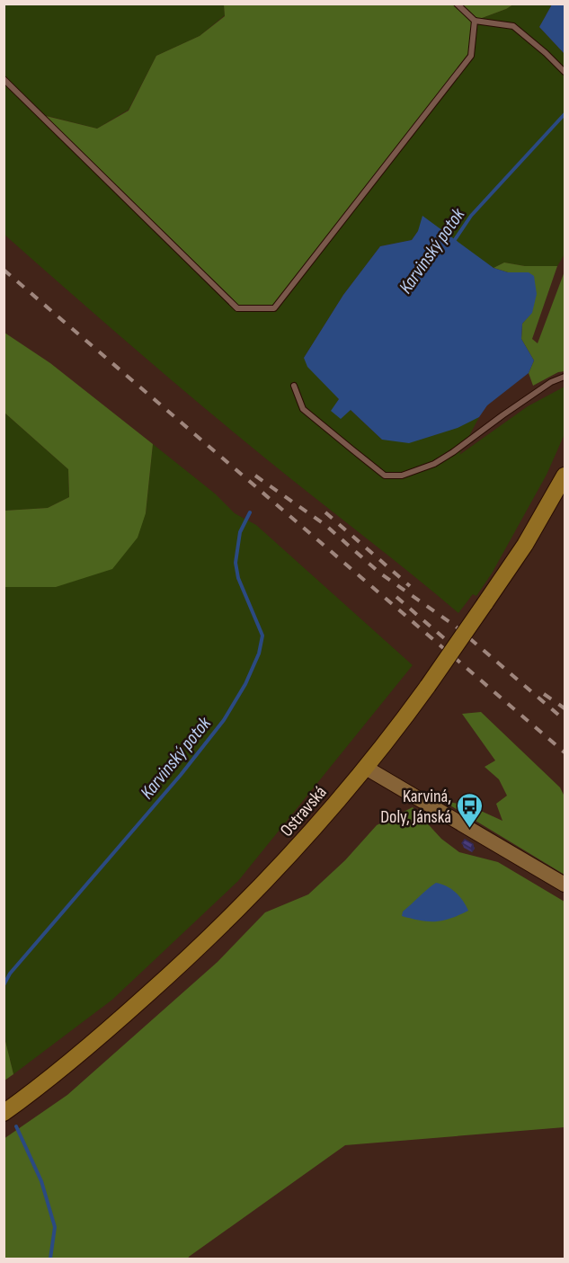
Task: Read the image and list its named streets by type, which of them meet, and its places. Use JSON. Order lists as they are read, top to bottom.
{
  "streets": {
    "main road": ["Ostravská"]
  },
  "water": ["Karvinský potok"],
  "places": {
    "bus stop": ["Karviná, Doly, Jánská"]
  }
}
